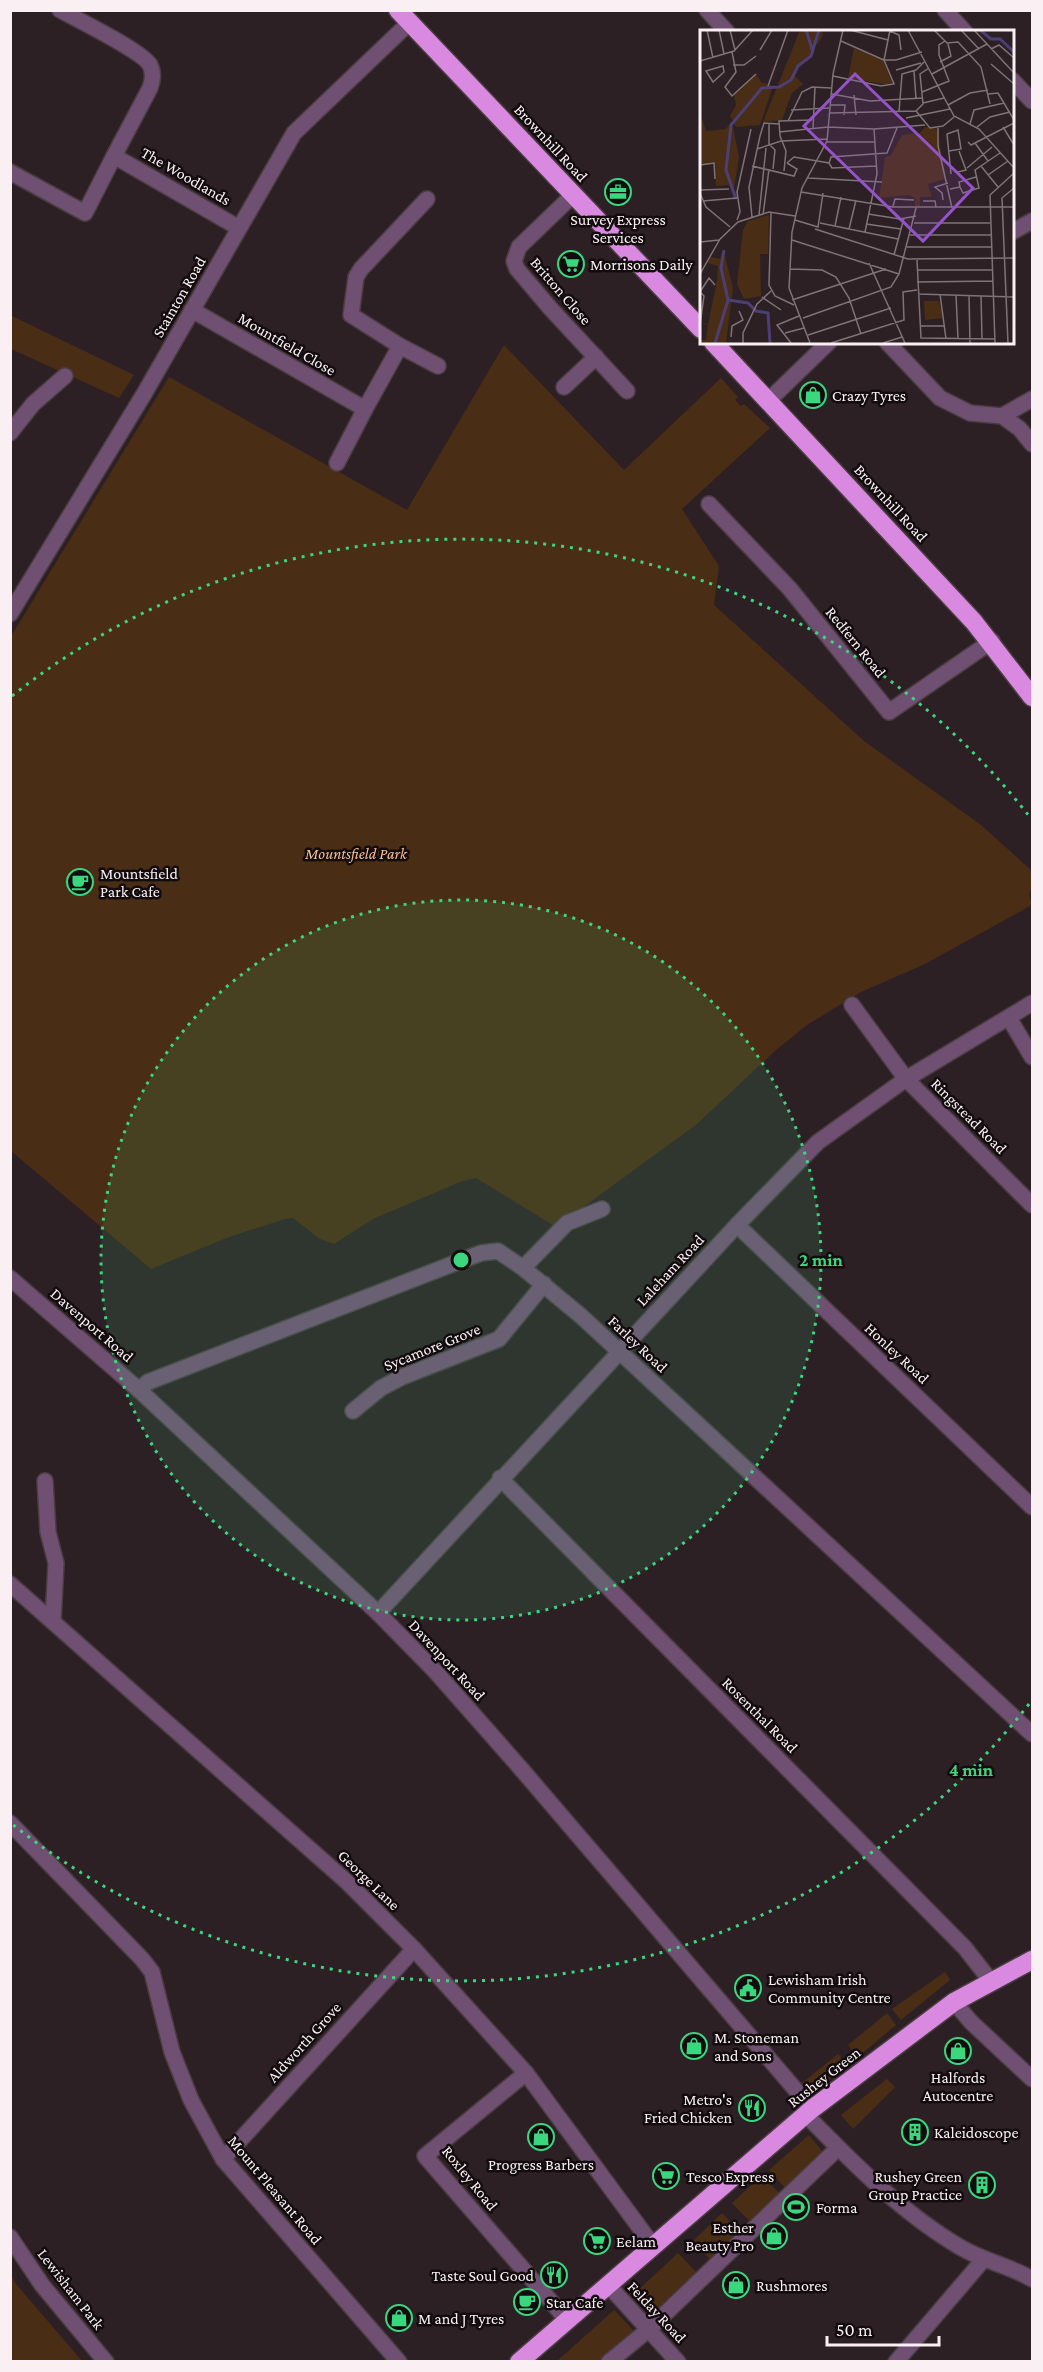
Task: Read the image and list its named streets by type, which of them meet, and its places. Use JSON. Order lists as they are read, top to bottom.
{
  "streets": {
    "highway": ["Brownhill Road", "Rushey Green"],
    "street": [
      "The Woodlands",
      "Britton Close",
      "Stainton Road",
      "Mountfield Close",
      "Redfern Road",
      "Ringstead Road",
      "Laleham Road",
      "Davenport Road",
      "Farley Road",
      "Sycamore Grove",
      "Honley Road",
      "Rosenthal Road",
      "George Lane",
      "Aldworth Grove",
      "Roxley Road",
      "Mount Pleasant Road",
      "Lewisham Park",
      "Felday Road"
    ]
  },
  "crossings": [
    ["Brownhill Road", "Britton Close"],
    ["Brownhill Road", "Stainton Road"],
    ["Brownhill Road", "Redfern Road"],
    ["The Woodlands", "Stainton Road"],
    ["Stainton Road", "Mountfield Close"],
    ["Ringstead Road", "Laleham Road"],
    ["Laleham Road", "Davenport Road"],
    ["Laleham Road", "Farley Road"],
    ["Laleham Road", "Honley Road"],
    ["Laleham Road", "Rosenthal Road"],
    ["Davenport Road", "Farley Road"],
    ["Davenport Road", "Rushey Green"],
    ["Farley Road", "Sycamore Grove"],
    ["Rosenthal Road", "Rushey Green"],
    ["George Lane", "Aldworth Grove"],
    ["George Lane", "Rushey Green"],
    ["George Lane", "Roxley Road"],
    ["Aldworth Grove", "Mount Pleasant Road"],
    ["Rushey Green", "Roxley Road"],
    ["Rushey Green", "Felday Road"]
  ],
  "parks": ["Mountsfield Park"],
  "places": {
    "office": ["Survey Express Services"],
    "supermarket": ["Morrisons Daily", "Tesco Express", "Eelam"],
    "shop": [
      "Crazy Tyres",
      "M. Stoneman and Sons",
      "Halfords Autocentre",
      "Progress Barbers",
      "Esther Beauty Pro",
      "Rushmores",
      "M and J Tyres"
    ],
    "cafe": ["Mountsfield Park Cafe", "Star Cafe"],
    "public building": ["Lewisham Irish Community Centre"],
    "restaurant": ["Metro's Fried Chicken", "Taste Soul Good"],
    "building": ["Kaleidoscope", "Rushey Green Group Practice"],
    "sports": ["Forma"]
  },
  "scale_bar": "50 m",
  "rings": ["2 min", "4 min"]
}
